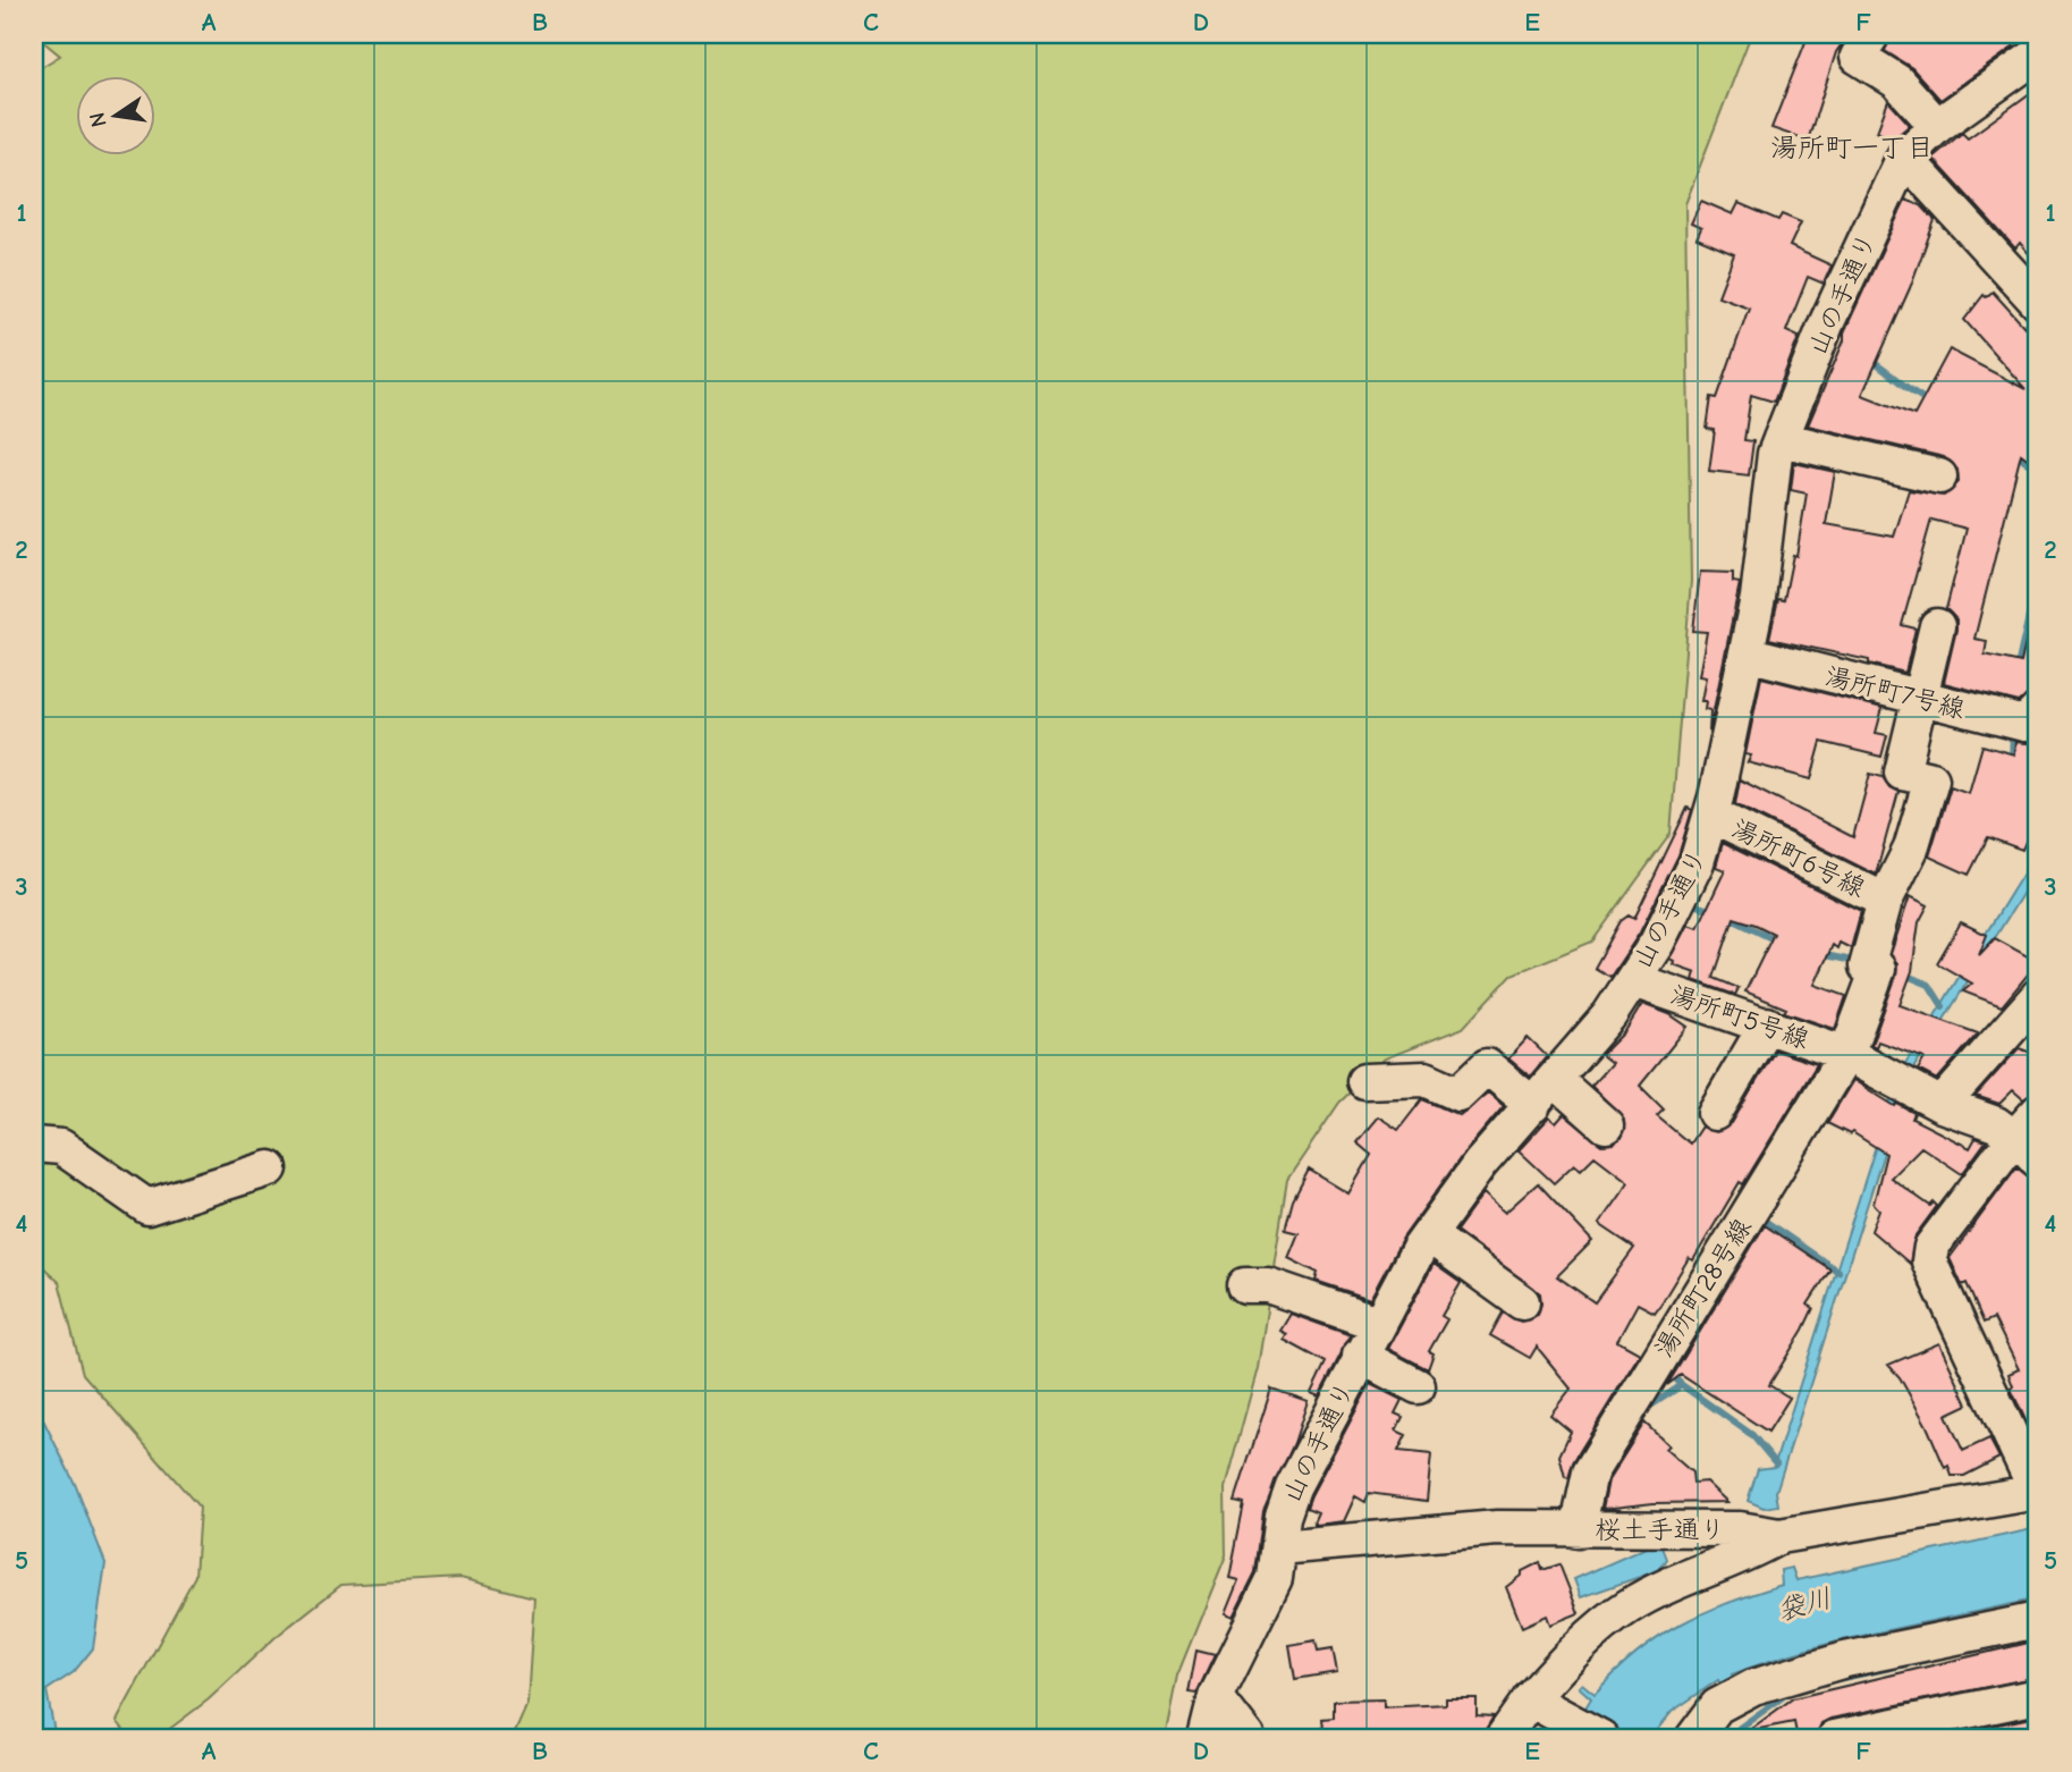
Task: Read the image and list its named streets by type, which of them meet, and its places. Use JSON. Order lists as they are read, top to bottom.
{
  "streets": {
    "street": [
      "山の手通り",
      "湯所町7号線",
      "湯所町6号線",
      "湯所町5号線",
      "湯所町28号線",
      "桜土手通り"
    ]
  },
  "crossings": [
    ["山の手通り", "湯所町7号線"],
    ["山の手通り", "湯所町6号線"],
    ["山の手通り", "湯所町5号線"],
    ["山の手通り", "桜土手通り"],
    ["湯所町6号線", "湯所町28号線"],
    ["湯所町5号線", "湯所町28号線"],
    ["湯所町28号線", "桜土手通り"]
  ],
  "districts": ["湯所町一丁目"],
  "water": ["袋川"],
  "north": "left",
  "grid": {
    "columns": [
      "A",
      "B",
      "C",
      "D",
      "E",
      "F"
    ],
    "rows": [
      "1",
      "2",
      "3",
      "4",
      "5"
    ]
  }
}
